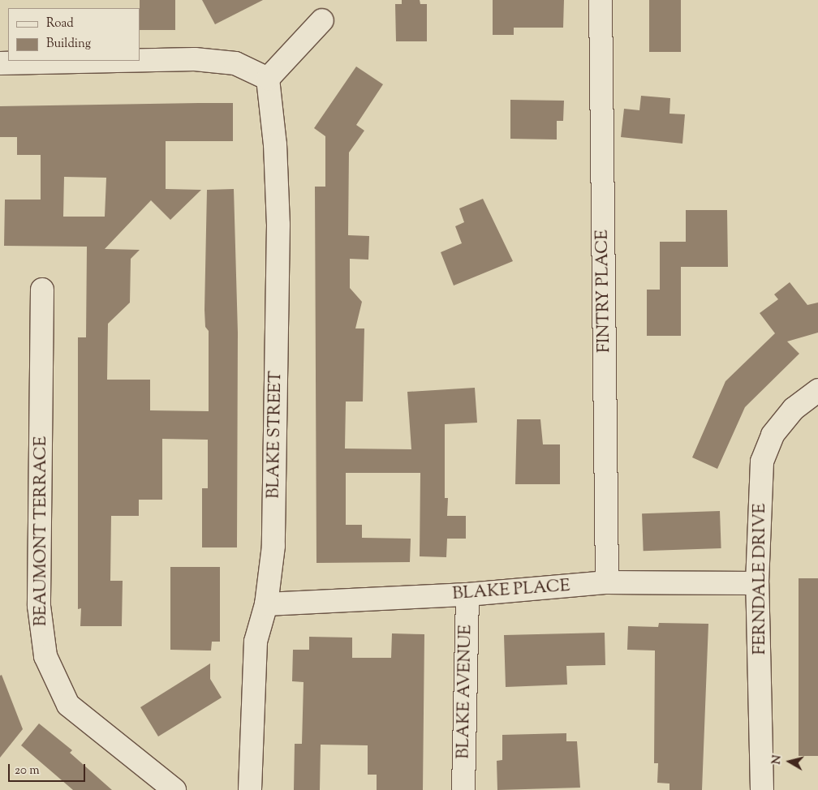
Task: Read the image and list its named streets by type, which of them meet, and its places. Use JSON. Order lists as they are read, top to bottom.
{
  "streets": {
    "street": [
      "FINTRY PLACE",
      "BLAKE STREET",
      "BEAUMONT TERRACE",
      "FERNDALE DRIVE",
      "BLAKE PLACE",
      "BLAKE AVENUE"
    ]
  },
  "crossings": [
    ["FINTRY PLACE", "BLAKE PLACE"],
    ["BLAKE STREET", "BLAKE PLACE"],
    ["FERNDALE DRIVE", "BLAKE PLACE"],
    ["BLAKE PLACE", "BLAKE AVENUE"]
  ],
  "legend": ["Road", "Building"],
  "scale_bar": "20 m",
  "north": "left"
}
